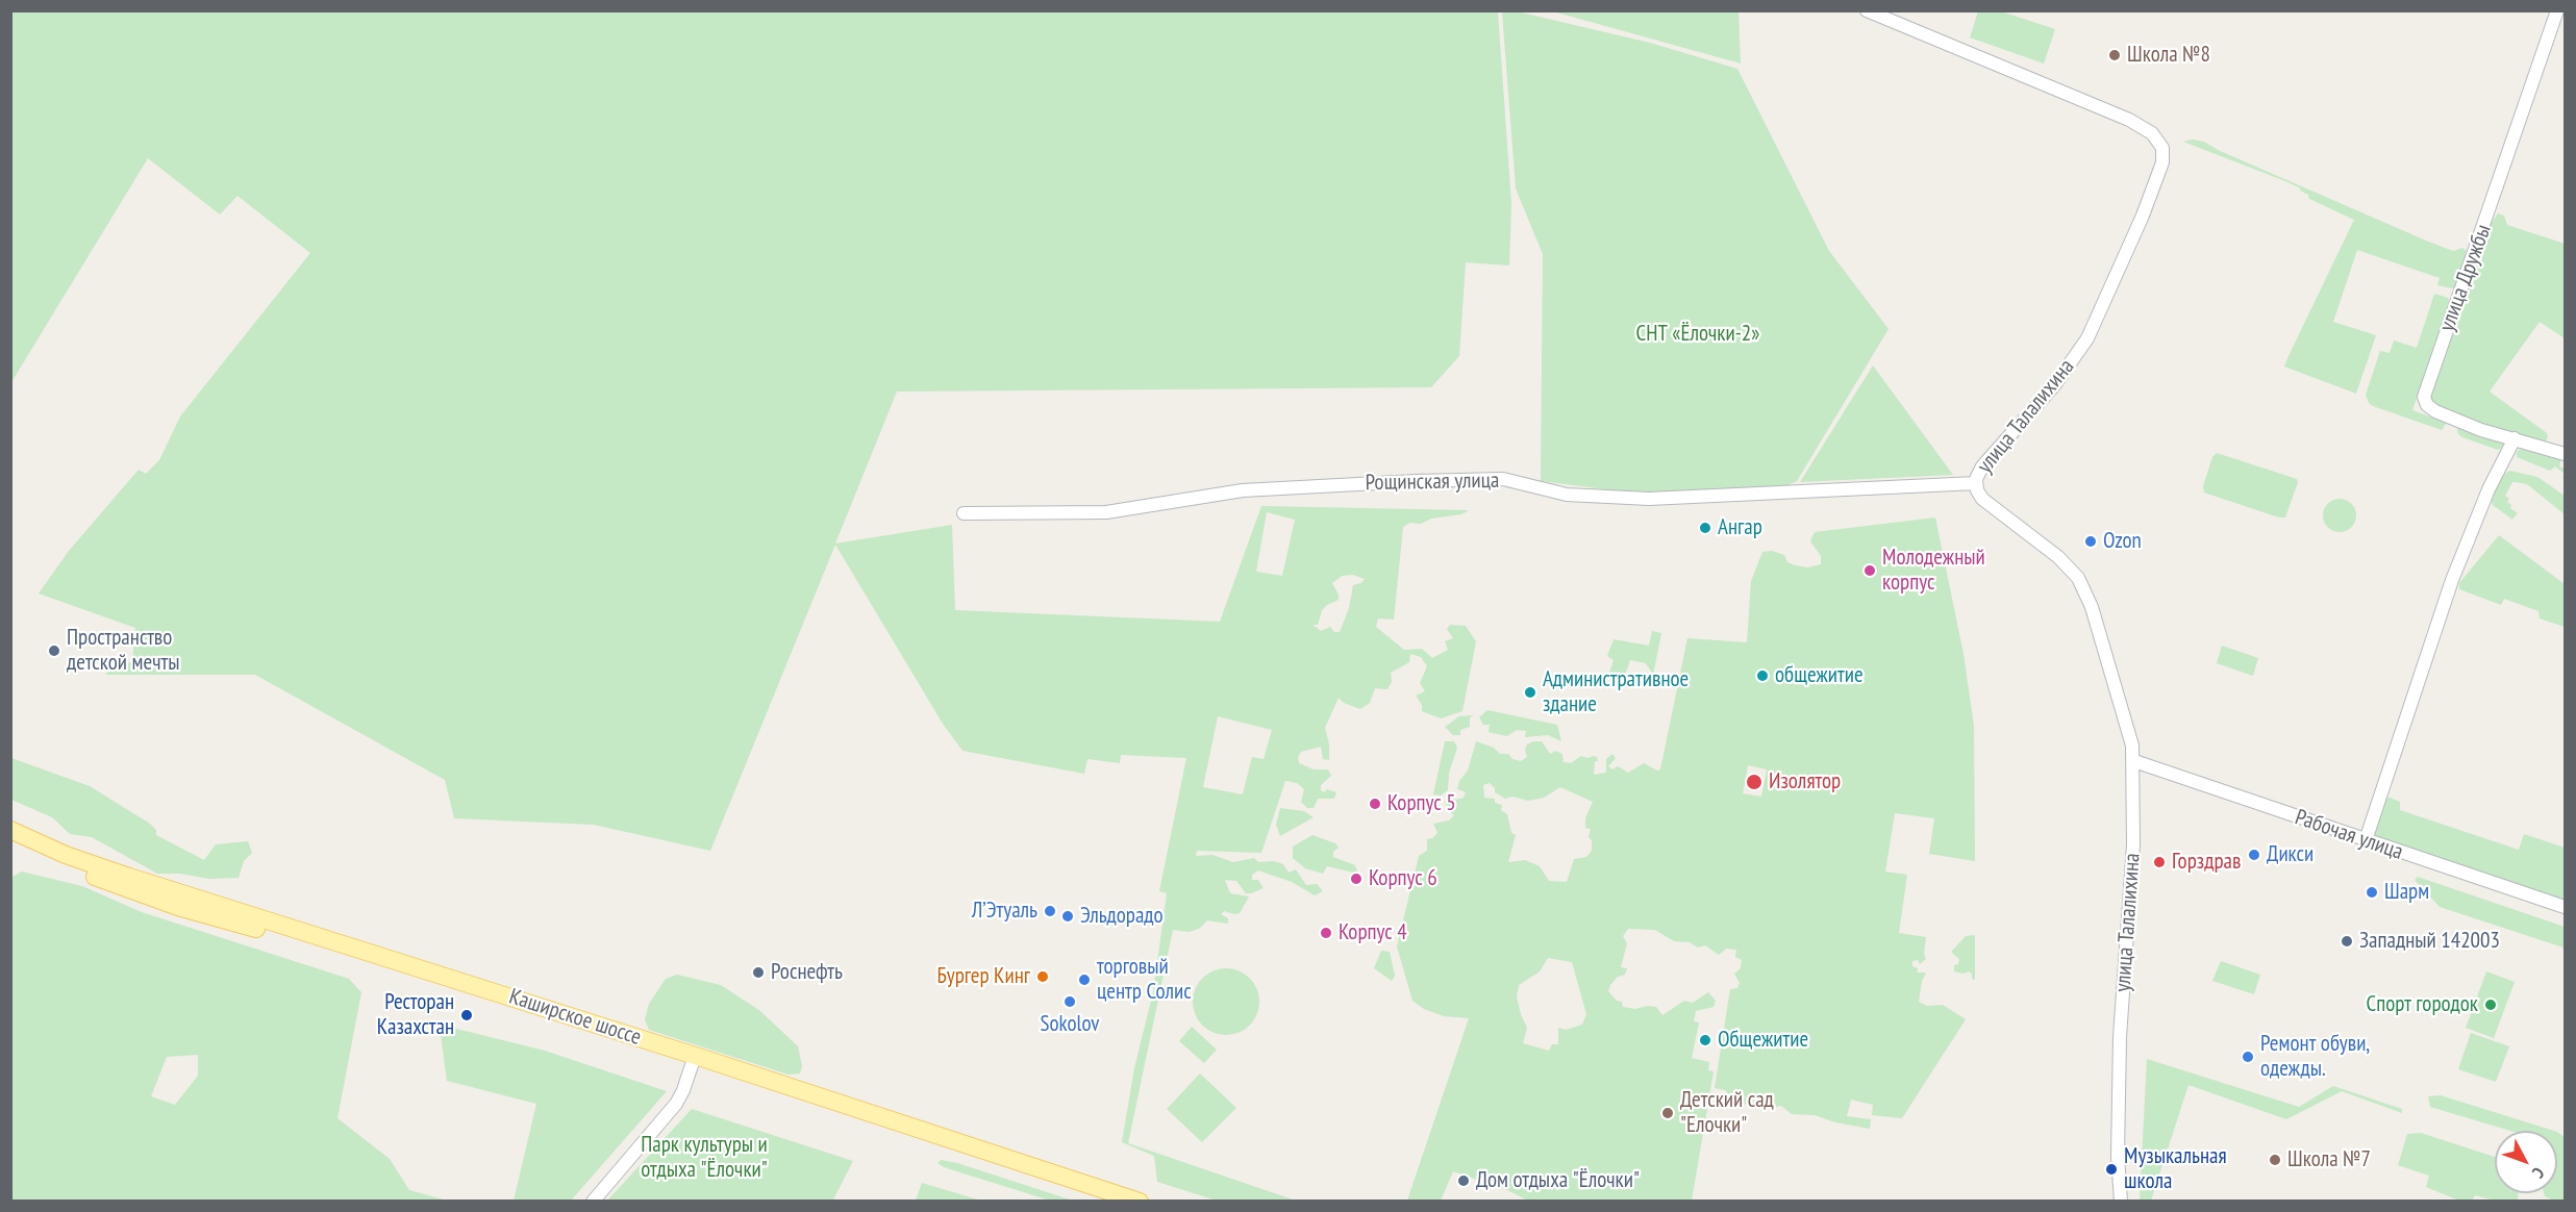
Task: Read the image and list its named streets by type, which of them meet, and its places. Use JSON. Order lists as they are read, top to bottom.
{
  "streets": {
    "main road": ["Каширское шоссе"],
    "street": [
      "улица Дружбы",
      "улица Талалихина",
      "Рощинская улица",
      "Рабочая улица"
    ]
  },
  "crossings": [
    ["улица Талалихина", "Рощинская улица"],
    ["улица Талалихина", "Рабочая улица"]
  ],
  "parks": ["СНТ «Ёлочки-2»", "Парк культуры и отдыха \"Ёлочки\""],
  "places": [
    "Школа №8",
    "Ангар",
    "Ozon",
    "Молодежный корпус",
    "Пространство детской мечты",
    "общежитие",
    "Административное здание",
    "Изолятор",
    "Корпус 5",
    "Дикси",
    "Горздрав",
    "Корпус 6",
    "Шарм",
    "Л’Этуаль",
    "Эльдорадо",
    "Корпус 4",
    "Западный 142003",
    "Роснефть",
    "Бургер Кинг",
    "торговый центр Солис",
    "Sokolov",
    "Спорт городок",
    "Ресторан Казахстан",
    "Общежитие",
    "Ремонт обуви, одежды.",
    "Детский сад \"Елочки\"",
    "Школа №7",
    "Музыкальная школа",
    "Дом отдыха \"Ёлочки\""
  ],
  "north": "bottom right"
}
